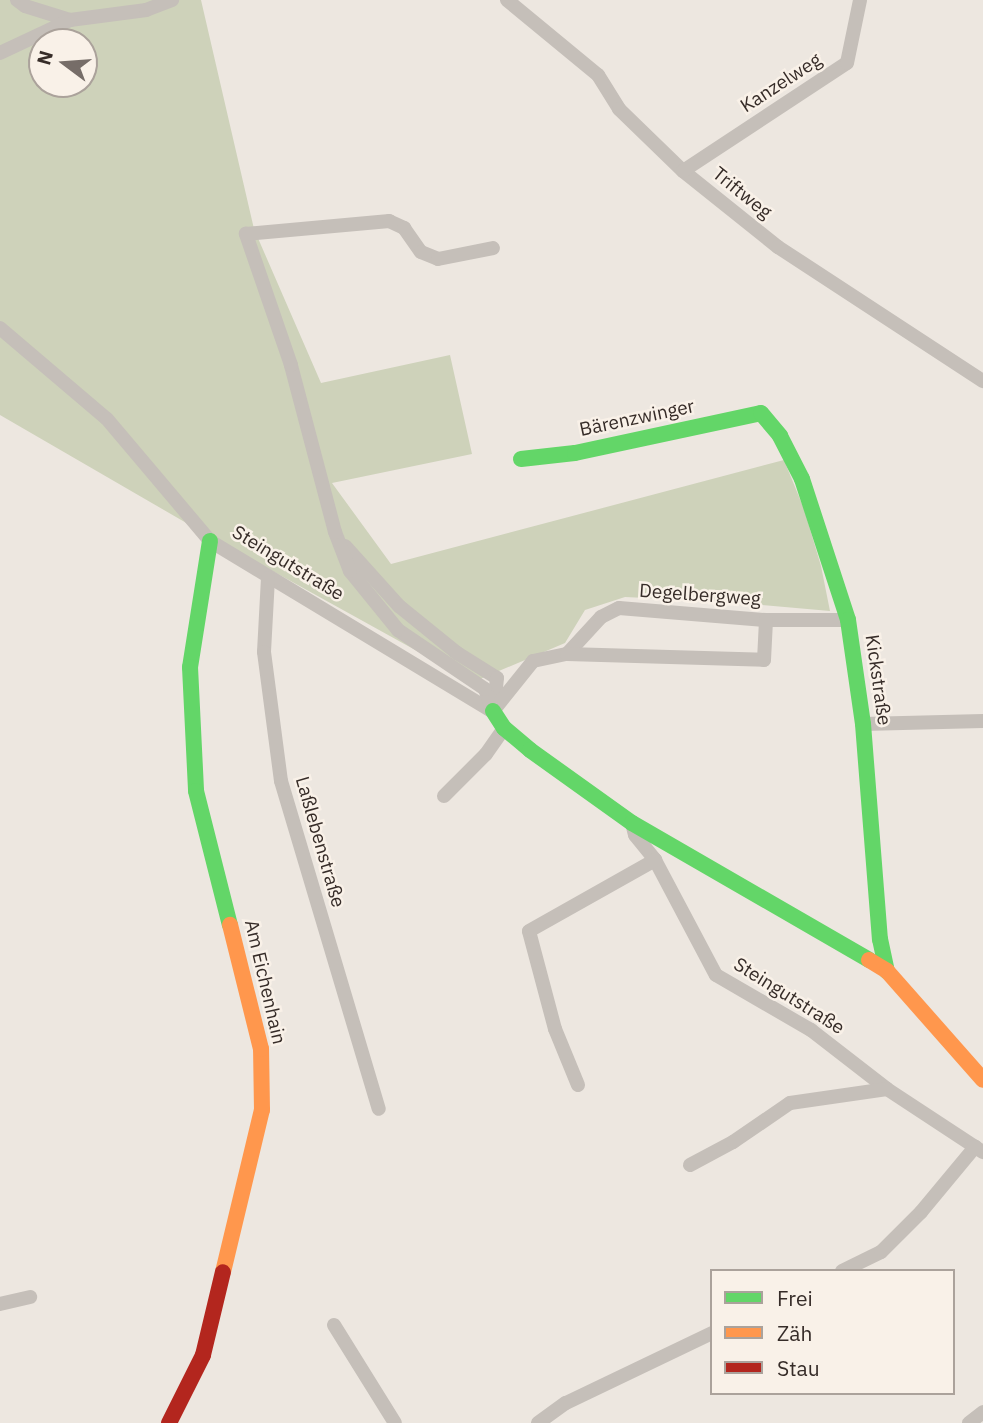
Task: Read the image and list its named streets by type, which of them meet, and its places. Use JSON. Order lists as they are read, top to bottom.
{
  "streets": {
    "street": [
      "Kanzelweg",
      "Triftweg",
      "Bärenzwinger",
      "Steingutstraße",
      "Degelbergweg",
      "Kickstraße",
      "Laßlebenstraße",
      "Am Eichenhain"
    ]
  },
  "crossings": [
    ["Kanzelweg", "Triftweg"],
    ["Bärenzwinger", "Kickstraße"],
    ["Steingutstraße", "Kickstraße"],
    ["Steingutstraße", "Laßlebenstraße"],
    ["Steingutstraße", "Am Eichenhain"],
    ["Degelbergweg", "Kickstraße"]
  ],
  "legend": ["Frei", "Zäh", "Stau"],
  "north": "left"
}
